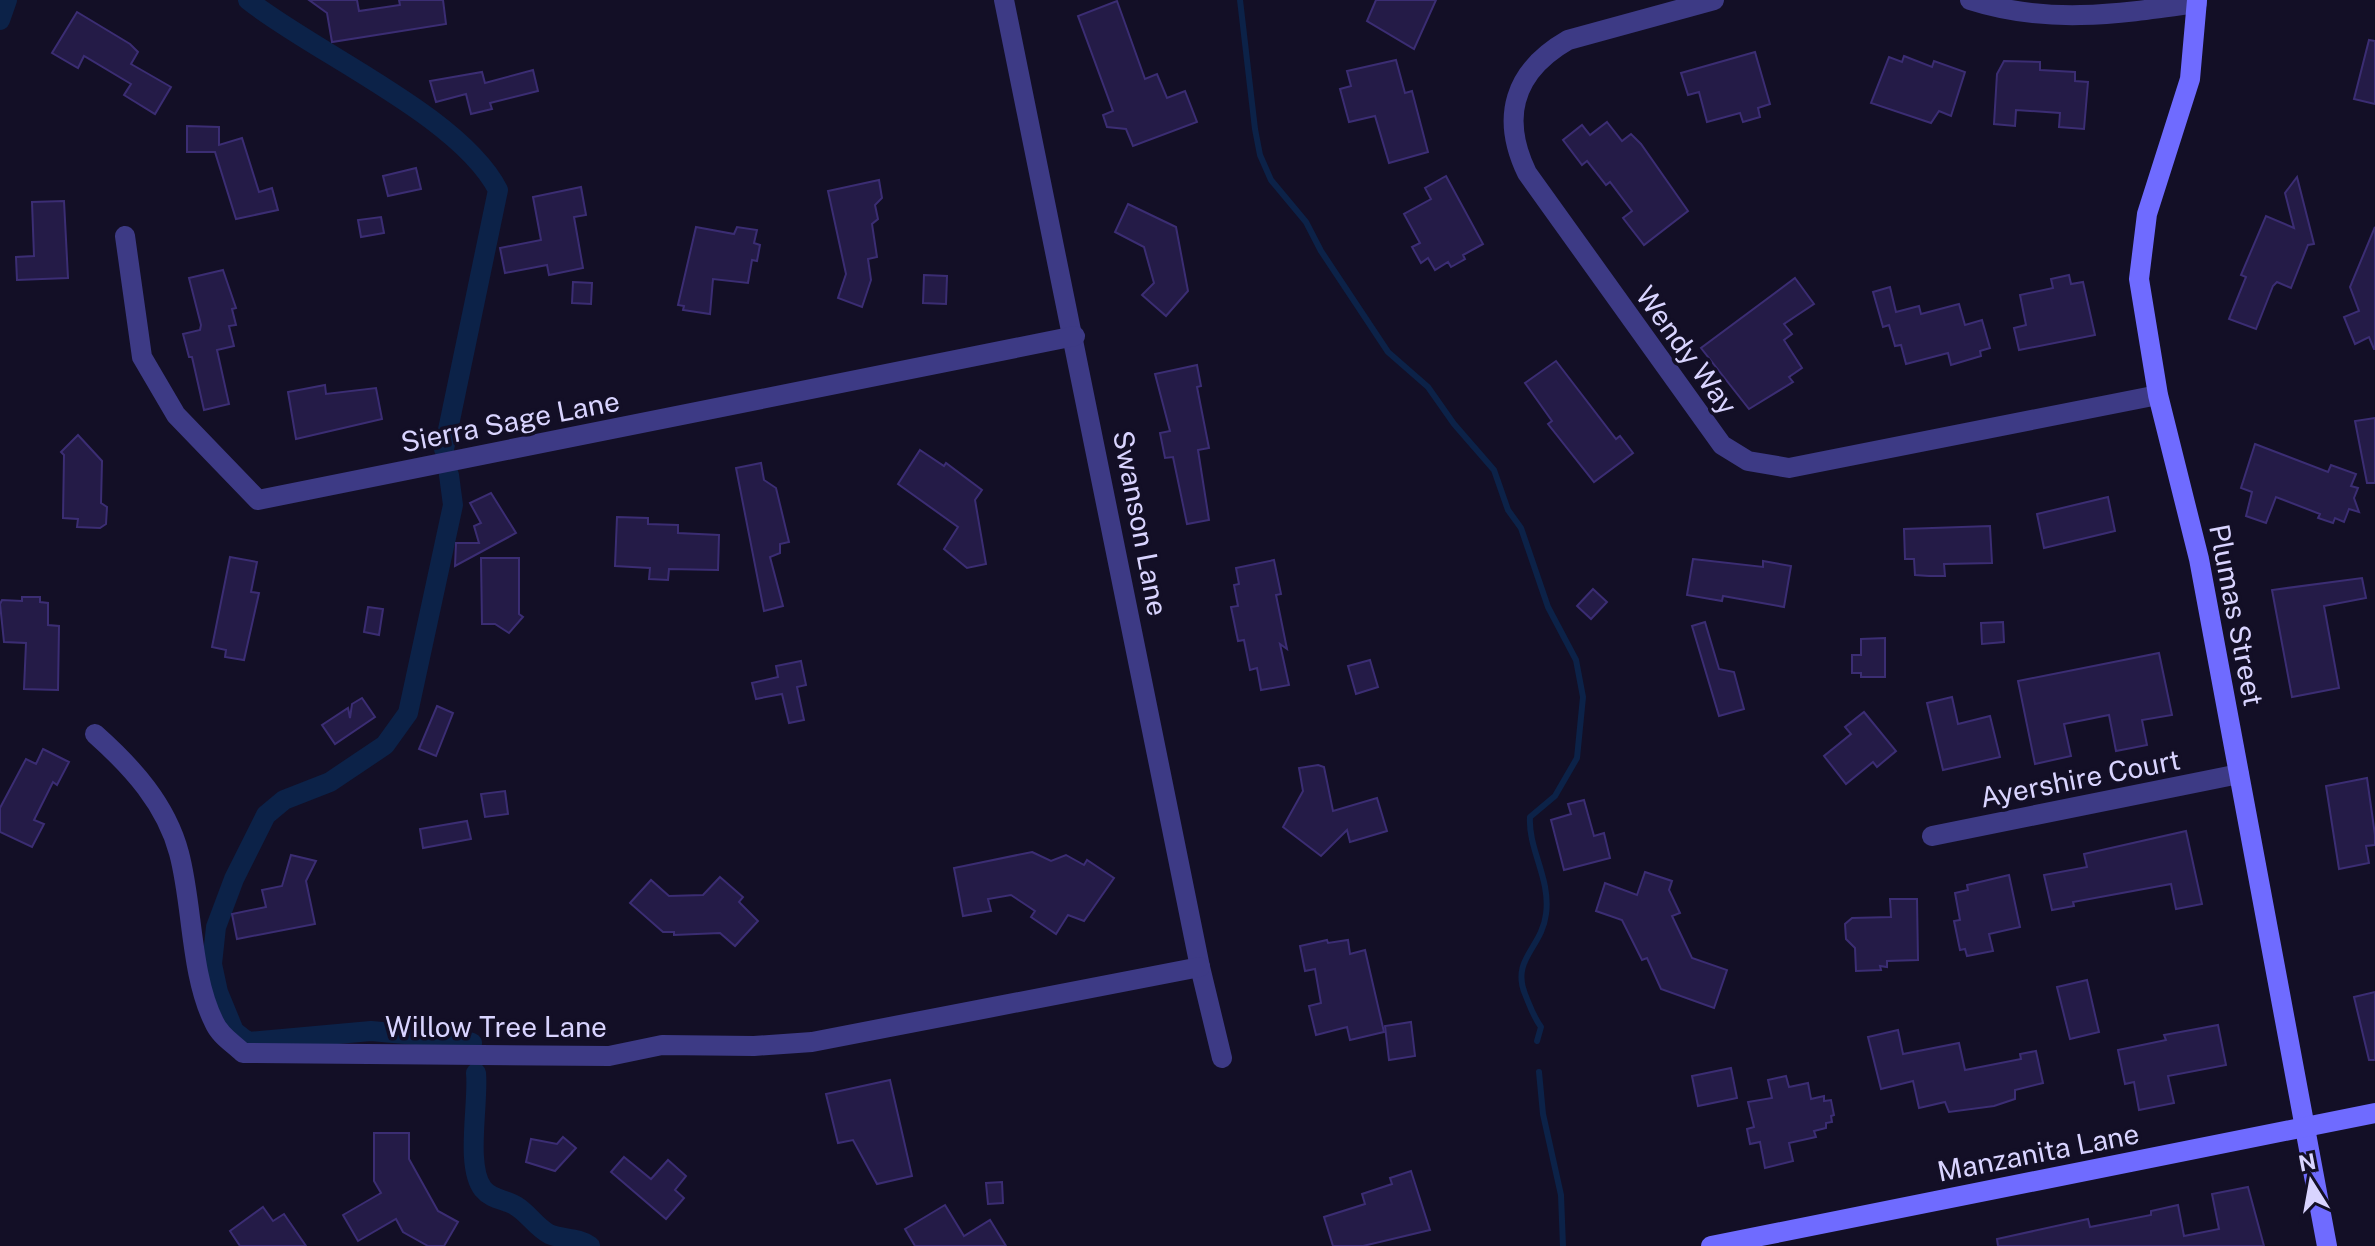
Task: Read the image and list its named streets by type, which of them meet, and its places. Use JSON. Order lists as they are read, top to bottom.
{
  "streets": {
    "street": [
      "Wendy Way",
      "Sierra Sage Lane",
      "Swanson Lane",
      "Plumas Street",
      "Ayershire Court",
      "Willow Tree Lane",
      "Manzanita Lane"
    ]
  },
  "crossings": [
    ["Wendy Way", "Plumas Street"],
    ["Sierra Sage Lane", "Swanson Lane"],
    ["Swanson Lane", "Willow Tree Lane"],
    ["Plumas Street", "Ayershire Court"],
    ["Plumas Street", "Manzanita Lane"]
  ],
  "north": "top"
}
